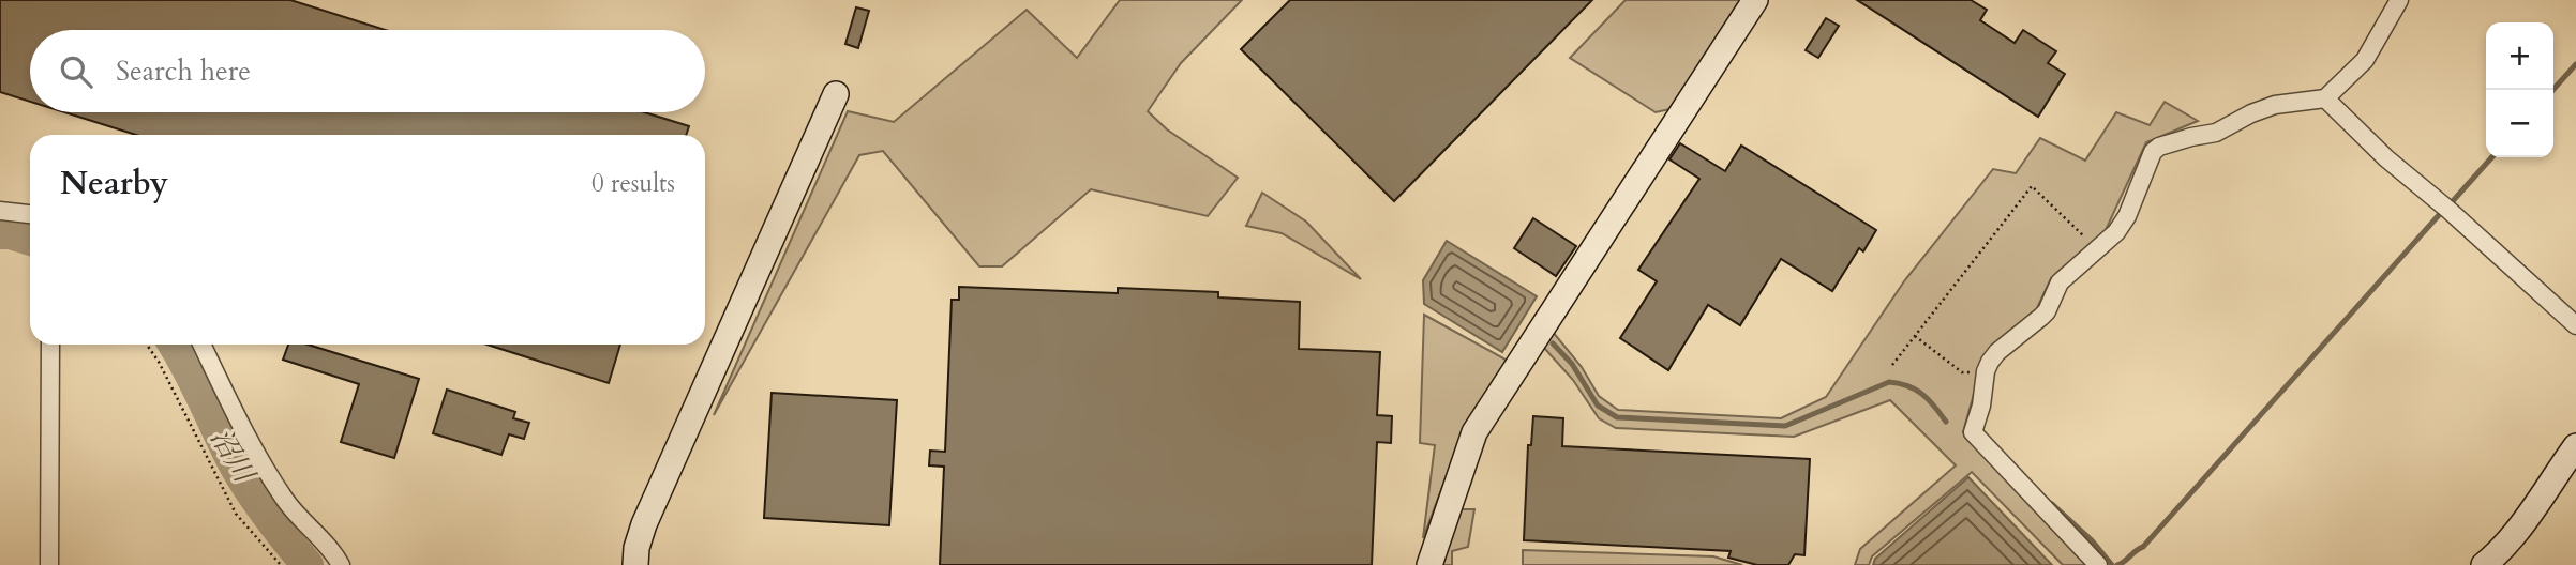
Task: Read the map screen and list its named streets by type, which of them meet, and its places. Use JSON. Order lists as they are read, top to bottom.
{
  "water": ["沼川"],
  "page": {
    "map_buttons": ["+", "−"],
    "search": "Search here",
    "heading": ["Nearby", "0 results"]
  }
}
